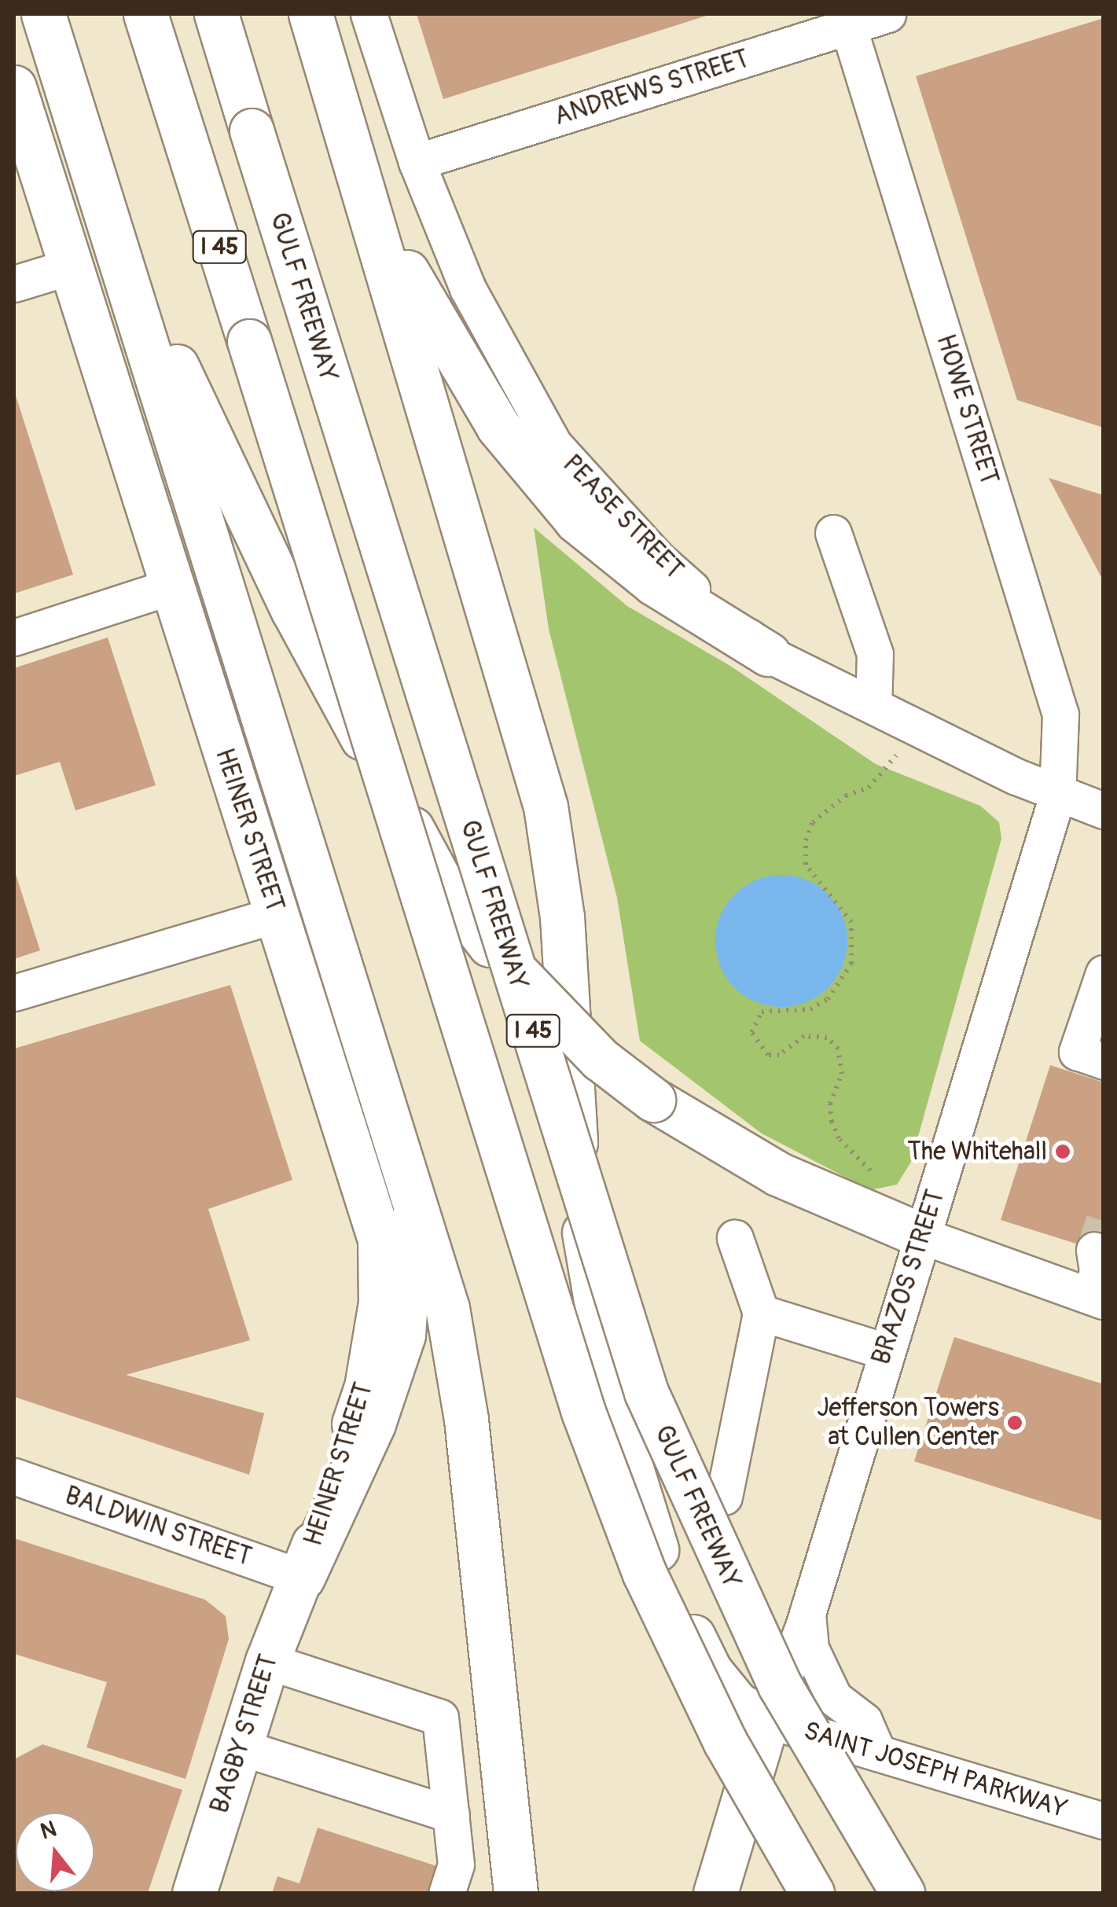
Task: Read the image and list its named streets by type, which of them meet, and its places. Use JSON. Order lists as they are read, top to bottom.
{
  "streets": {
    "main road": [
      "I 45",
      "GULF FREEWAY",
      "HEINER STREET",
      "BRAZOS STREET",
      "BAGBY STREET"
    ],
    "street": [
      "ANDREWS STREET",
      "HOWE STREET",
      "PEASE STREET",
      "BALDWIN STREET",
      "SAINT JOSEPH PARKWAY"
    ]
  },
  "crossings": [
    ["ANDREWS STREET", "HOWE STREET"],
    ["ANDREWS STREET", "PEASE STREET"],
    ["HOWE STREET", "PEASE STREET"],
    ["HOWE STREET", "BRAZOS STREET"],
    ["PEASE STREET", "BRAZOS STREET"],
    ["HEINER STREET", "BALDWIN STREET"],
    ["HEINER STREET", "BAGBY STREET"],
    ["BRAZOS STREET", "SAINT JOSEPH PARKWAY"],
    ["BALDWIN STREET", "BAGBY STREET"]
  ],
  "places": ["The Whitehall", "Jefferson Towers at Cullen Center"],
  "north": "top"
}
